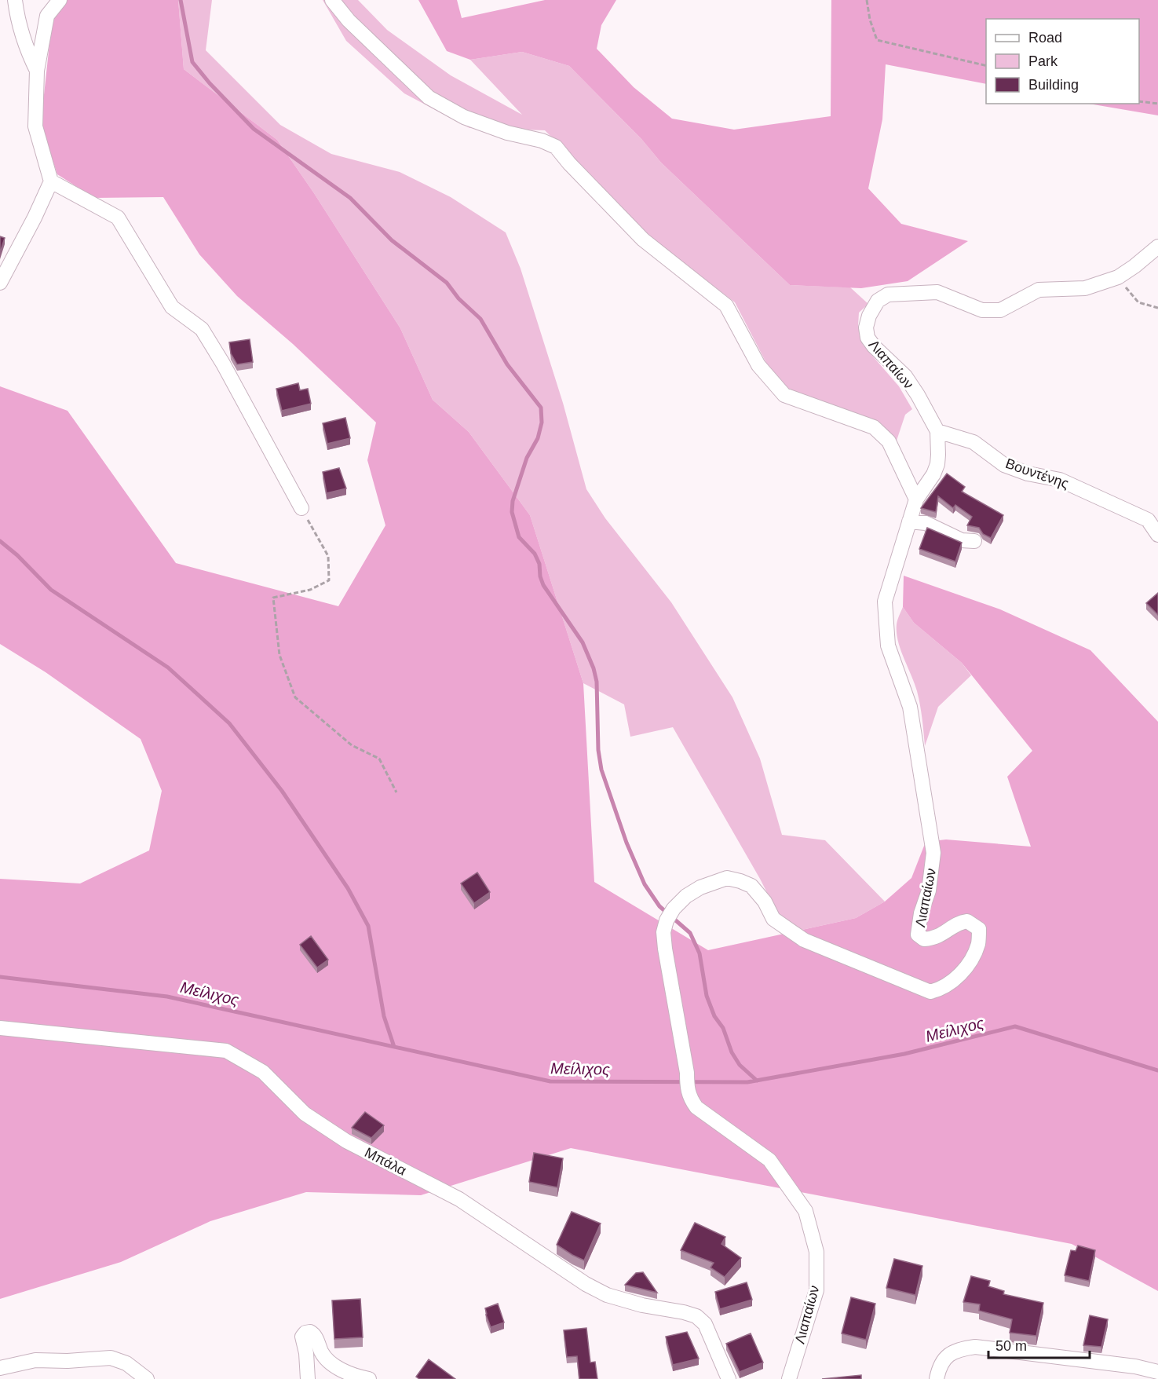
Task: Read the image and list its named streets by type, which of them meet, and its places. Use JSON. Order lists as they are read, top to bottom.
{
  "streets": {
    "street": ["Λιαπαίων", "Βουντένης", "Μπάλα"]
  },
  "crossings": [
    ["Λιαπαίων", "Βουντένης"]
  ],
  "water": ["Μείλιχος"],
  "legend": ["Road", "Park", "Building"],
  "scale_bar": "50 m"
}
